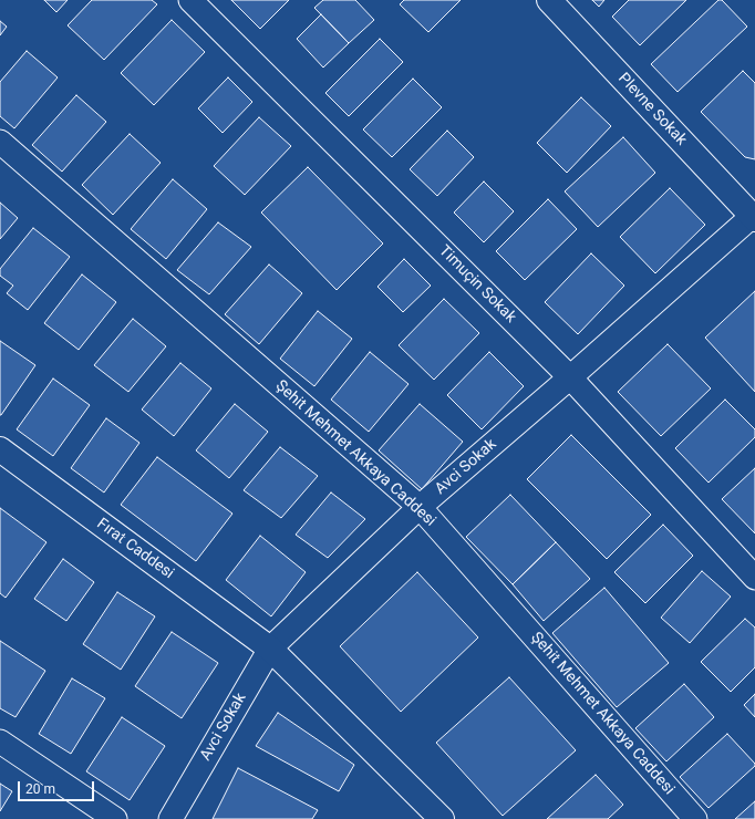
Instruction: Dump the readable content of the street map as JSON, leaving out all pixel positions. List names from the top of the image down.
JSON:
{
  "streets": {
    "street": [
      "Plevne Sokak",
      "Timuçin Sokak",
      "Şehit Mehmet Akkaya Caddesi",
      "Avci Sokak",
      "Fırat Caddesi"
    ]
  },
  "crossings": [
    ["Plevne Sokak", "Avci Sokak"],
    ["Timuçin Sokak", "Avci Sokak"],
    ["Şehit Mehmet Akkaya Caddesi", "Avci Sokak"],
    ["Avci Sokak", "Fırat Caddesi"]
  ],
  "scale_bar": "20 m"
}
